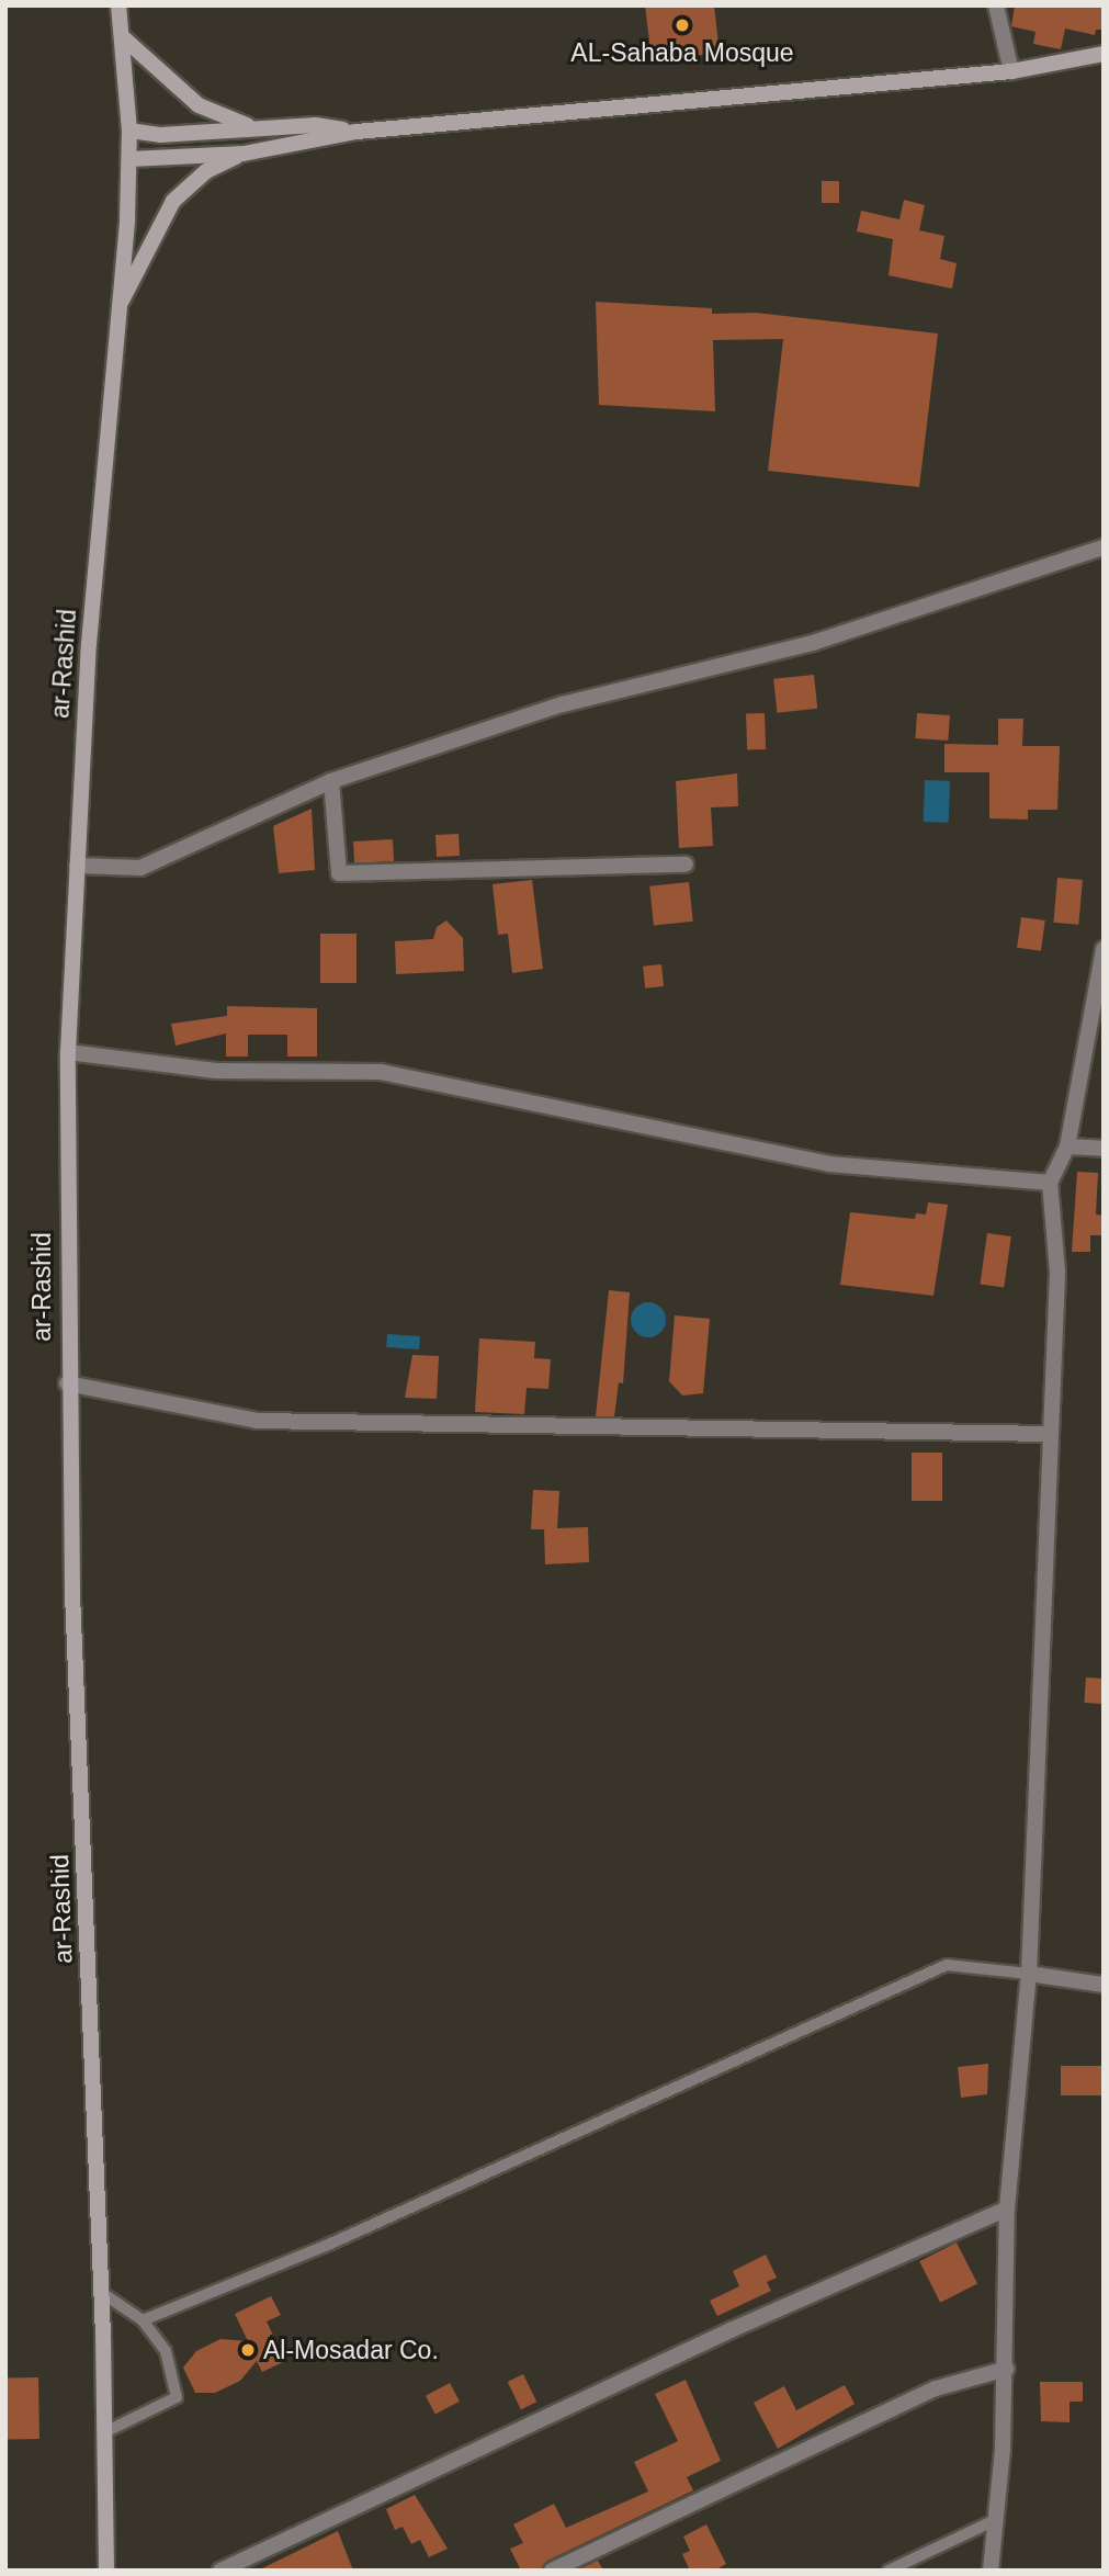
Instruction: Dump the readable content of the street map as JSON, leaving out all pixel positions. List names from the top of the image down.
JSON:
{
  "streets": {
    "main road": ["ar-Rashid"]
  },
  "places": ["AL-Sahaba Mosque", "Al-Mosadar Co."]
}
